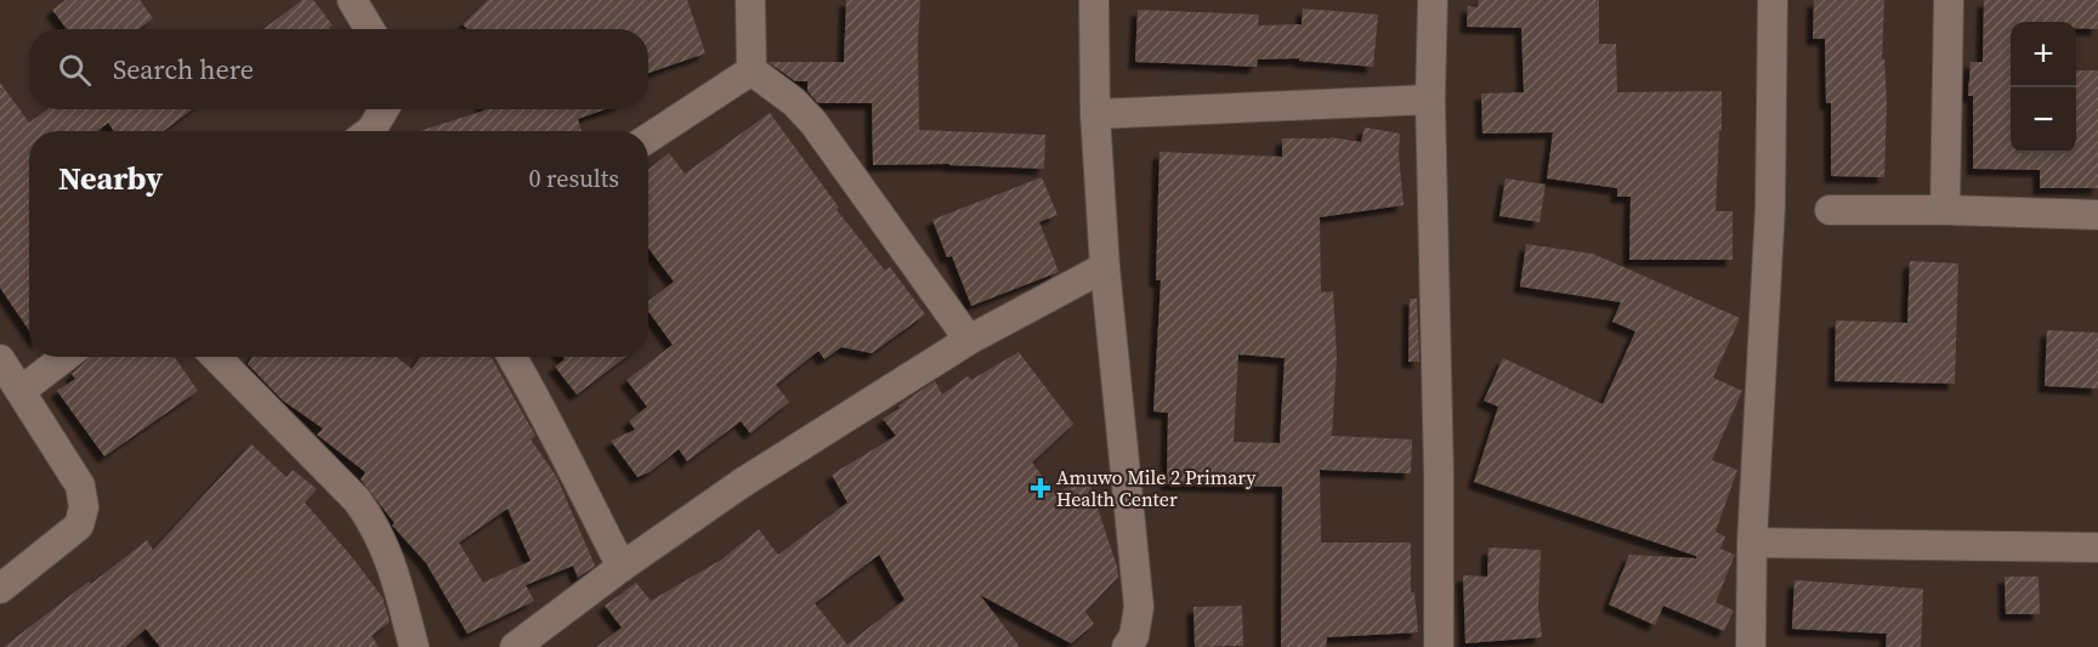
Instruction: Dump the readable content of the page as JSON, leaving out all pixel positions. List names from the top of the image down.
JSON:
{
  "places": {
    "health": ["Amuwo Mile 2 Primary Health Center"]
  },
  "page": {
    "map_buttons": ["+", "−"],
    "search": "Search here",
    "heading": ["Nearby", "0 results"]
  }
}
